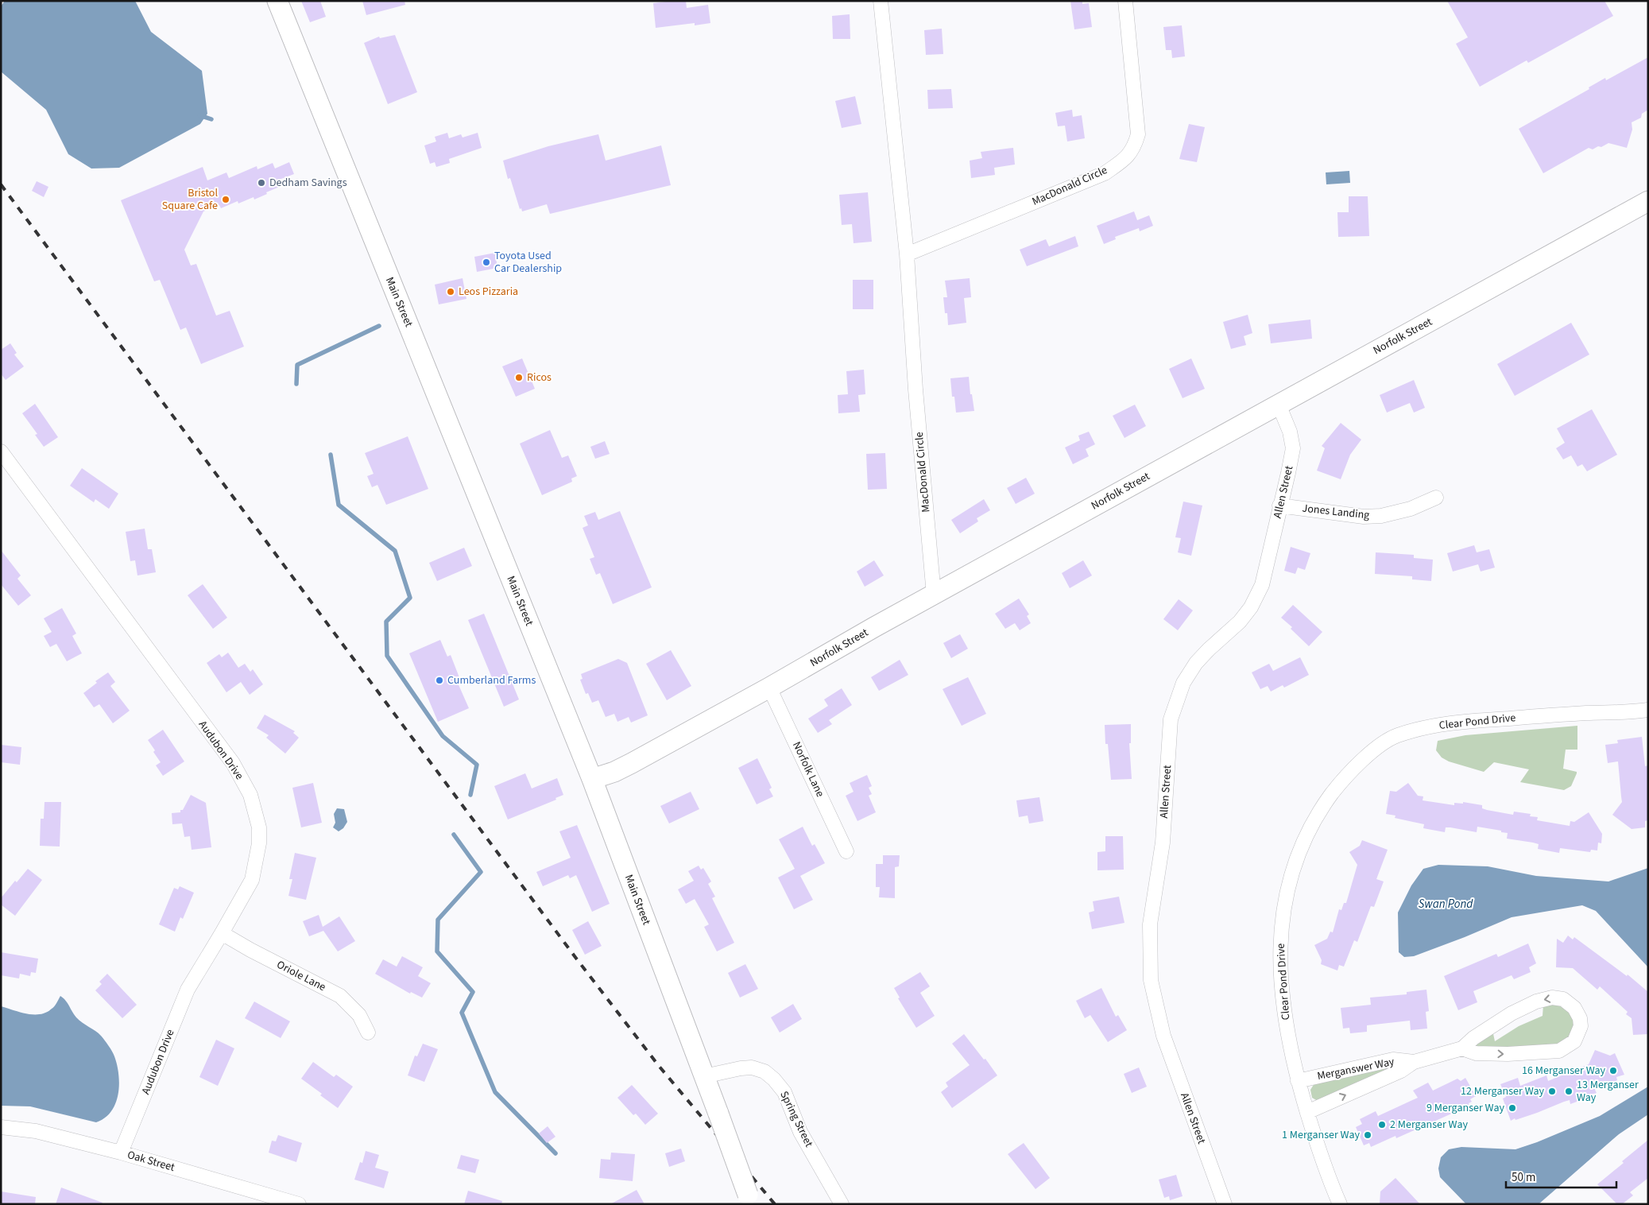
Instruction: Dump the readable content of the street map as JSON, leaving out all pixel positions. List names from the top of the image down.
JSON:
{
  "streets": {
    "main road": ["Main Street", "Norfolk Street"],
    "street": [
      "MacDonald Circle",
      "Allen Street",
      "Jones Landing",
      "Clear Pond Drive",
      "Audubon Drive",
      "Norfolk Lane",
      "Oriole Lane",
      "Merganswer Way",
      "Spring Street",
      "Oak Street"
    ]
  },
  "crossings": [
    ["MacDonald Circle", "Norfolk Street"],
    ["Main Street", "Norfolk Street"],
    ["Main Street", "Spring Street"],
    ["Norfolk Street", "Allen Street"],
    ["Norfolk Street", "Norfolk Lane"],
    ["Allen Street", "Jones Landing"],
    ["Clear Pond Drive", "Merganswer Way"],
    ["Audubon Drive", "Oriole Lane"],
    ["Audubon Drive", "Oak Street"]
  ],
  "water": ["Swan Pond"],
  "places": [
    "Dedham Savings",
    "Bristol Square Cafe",
    "Toyota Used Car Dealership",
    "Leos Pizzaria",
    "Ricos",
    "Cumberland Farms",
    "16 Merganser Way",
    "12 Merganser Way",
    "13 Merganser Way",
    "9 Merganser Way",
    "2 Merganser Way",
    "1 Merganser Way"
  ],
  "scale_bar": "50 m"
}
